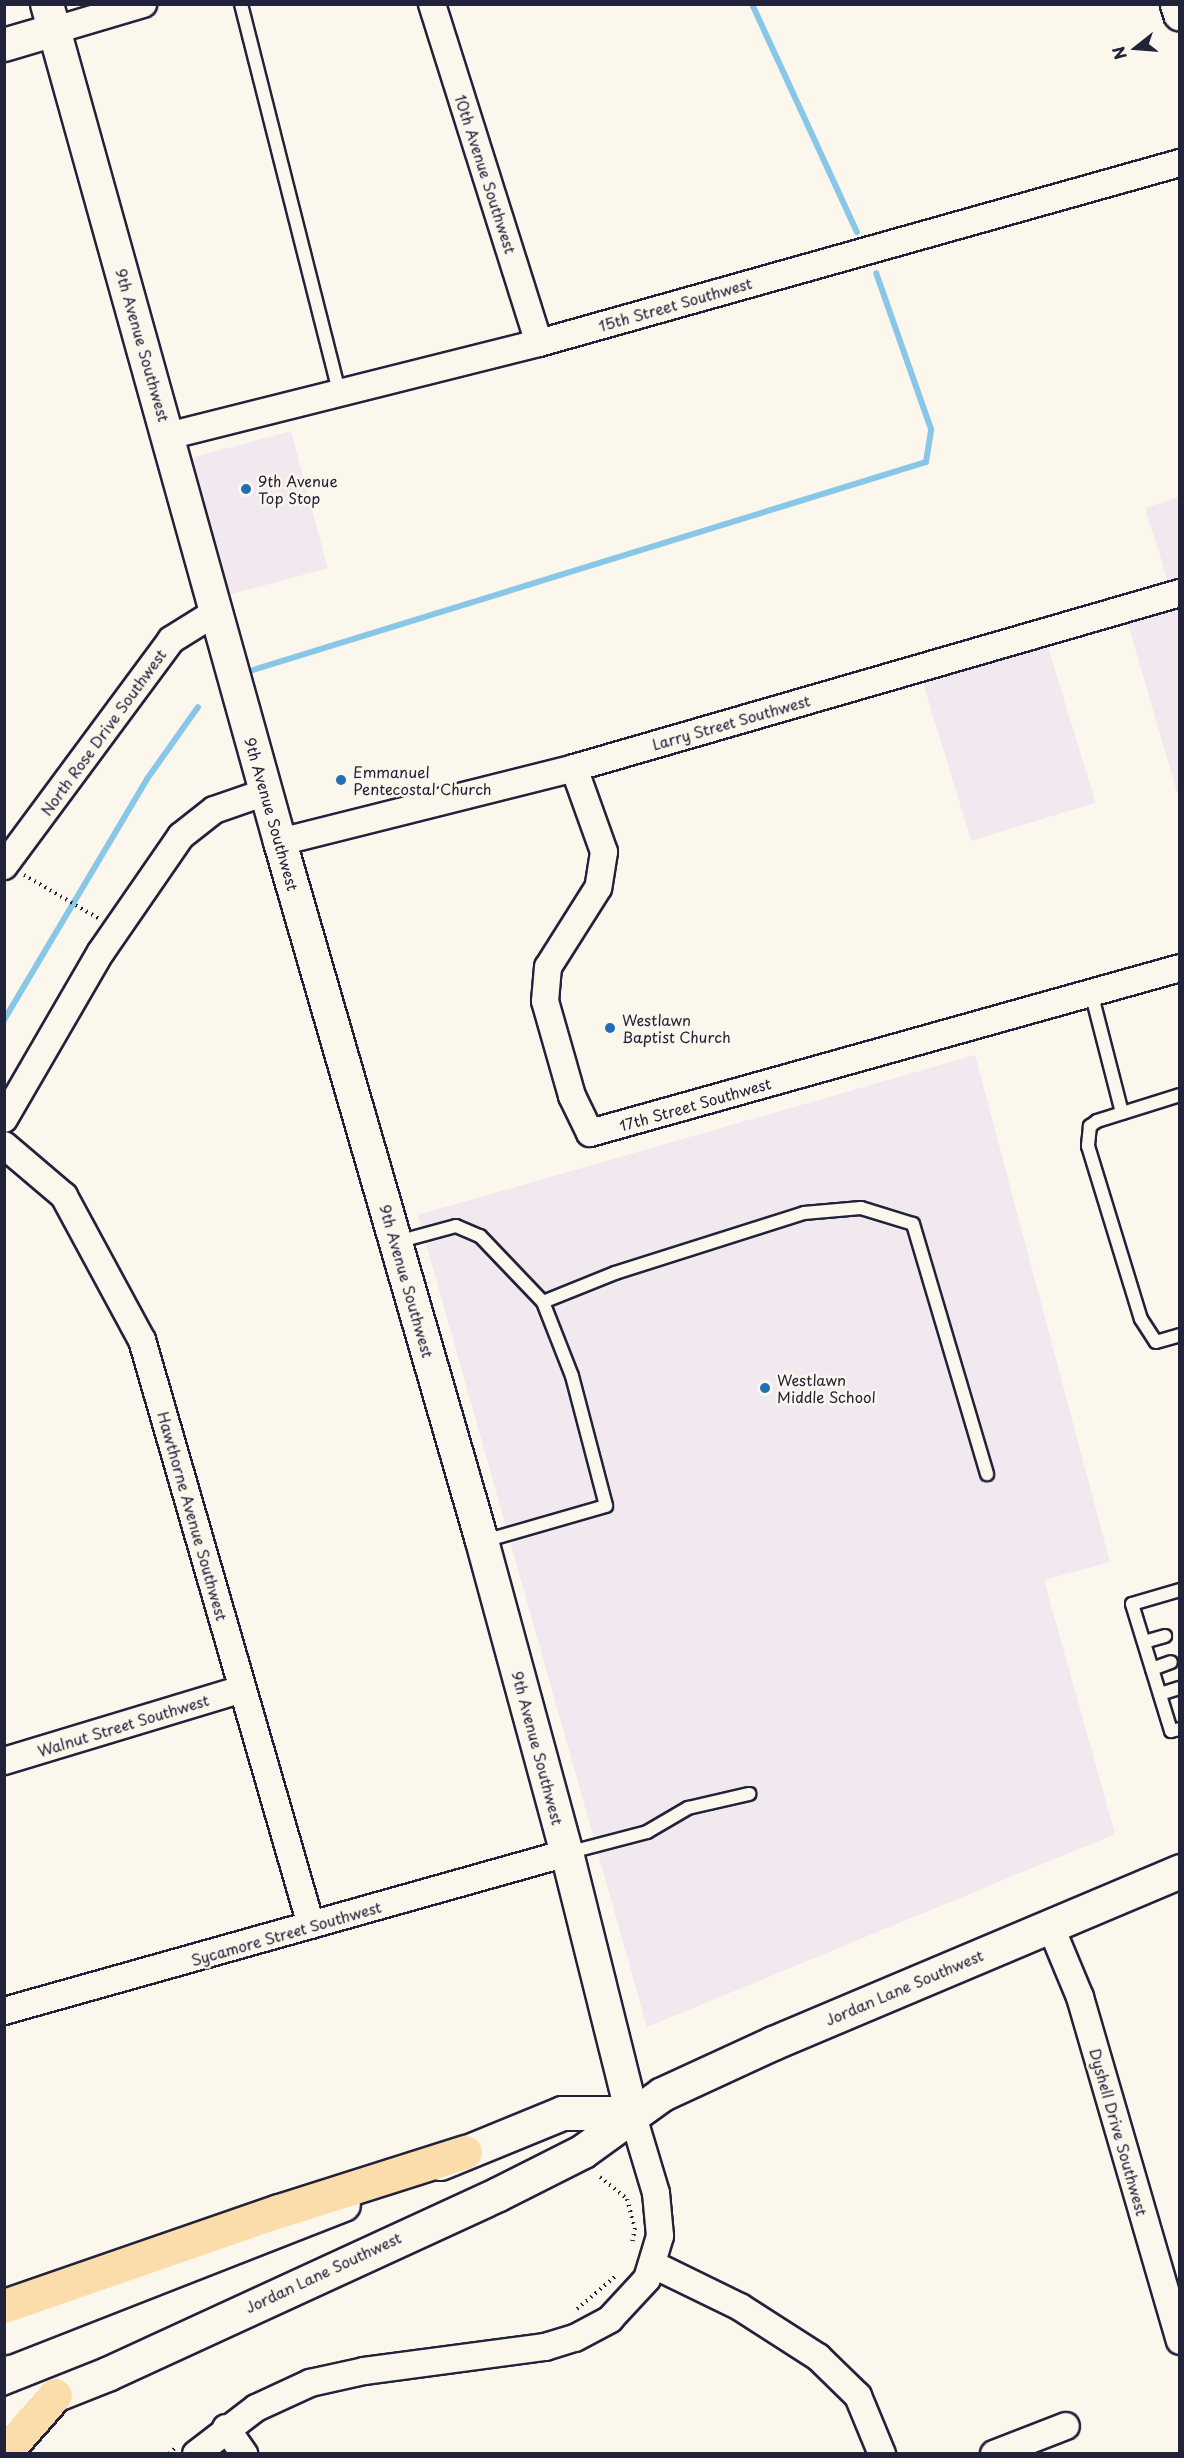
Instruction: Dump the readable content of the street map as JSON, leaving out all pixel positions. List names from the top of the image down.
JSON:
{
  "streets": {
    "main road": ["Jordan Lane Southwest"],
    "street": [
      "10th Avenue Southwest",
      "15th Street Southwest",
      "9th Avenue Southwest",
      "Larry Street Southwest",
      "North Rose Drive Southwest",
      "17th Street Southwest",
      "Hawthorne Avenue Southwest",
      "Walnut Street Southwest",
      "Sycamore Street Southwest",
      "Dyshell Drive Southwest"
    ]
  },
  "crossings": [
    ["10th Avenue Southwest", "15th Street Southwest"],
    ["15th Street Southwest", "9th Avenue Southwest"],
    ["9th Avenue Southwest", "Larry Street Southwest"],
    ["9th Avenue Southwest", "North Rose Drive Southwest"],
    ["9th Avenue Southwest", "Sycamore Street Southwest"],
    ["9th Avenue Southwest", "Jordan Lane Southwest"],
    ["Larry Street Southwest", "17th Street Southwest"],
    ["Hawthorne Avenue Southwest", "Walnut Street Southwest"],
    ["Hawthorne Avenue Southwest", "Sycamore Street Southwest"],
    ["Jordan Lane Southwest", "Dyshell Drive Southwest"]
  ],
  "places": [
    "9th Avenue Top Stop",
    "Emmanuel Pentecostal Church",
    "Westlawn Baptist Church",
    "Westlawn Middle School"
  ],
  "north": "left"
}
